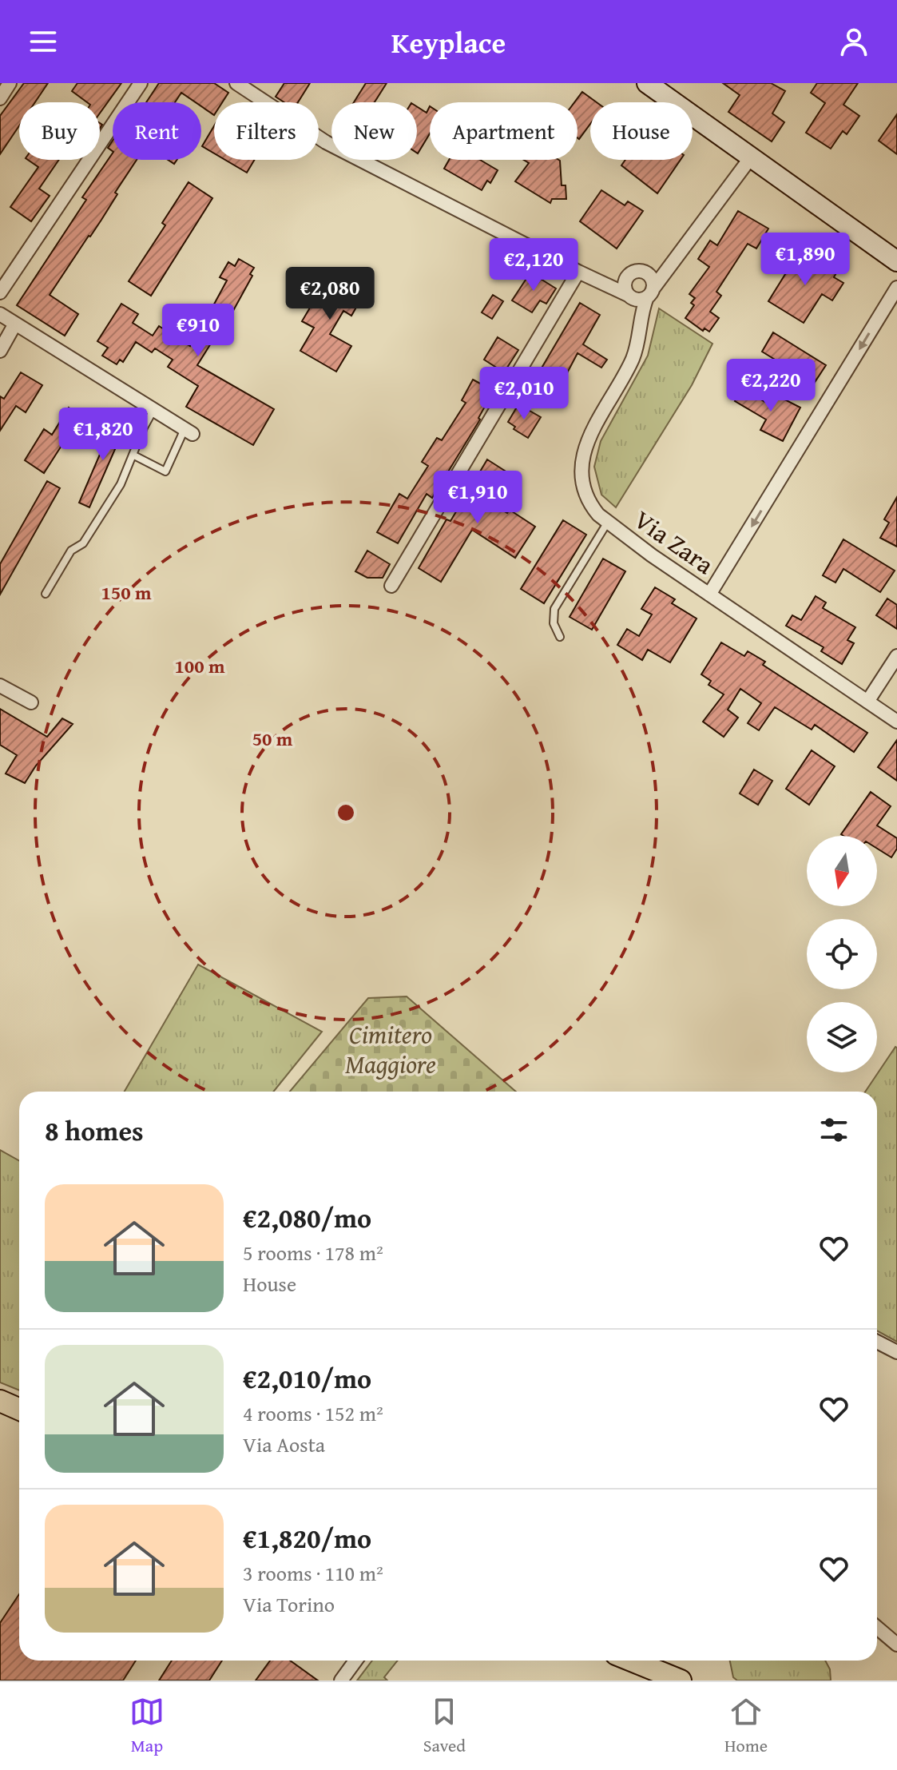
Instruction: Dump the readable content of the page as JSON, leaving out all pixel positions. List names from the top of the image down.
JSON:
{
  "streets": {
    "street": ["Via Zara"]
  },
  "parks": ["Cimitero Maggiore"],
  "north": "bottom",
  "page": {
    "header": "Keyplace",
    "chip": [
      "Buy",
      "Rent",
      "Filters",
      "New",
      "Apartment",
      "House"
    ],
    "price": [
      "€1,890",
      "€2,120",
      "€2,080",
      "€910",
      "€2,220",
      "€2,010",
      "€1,820",
      "€1,910"
    ],
    "heading": "8 homes",
    "list": [
      {
        "name": "€2,080/mo",
        "note": "5 rooms · 178 m² · House"
      },
      {
        "name": "€2,010/mo",
        "note": "4 rooms · 152 m² · Via Aosta"
      },
      {
        "name": "€1,820/mo",
        "note": "3 rooms · 110 m² · Via Torino"
      }
    ],
    "tabs": ["Map", "Saved", "Home"]
  },
  "rings": ["150 m", "100 m", "50 m"]
}
